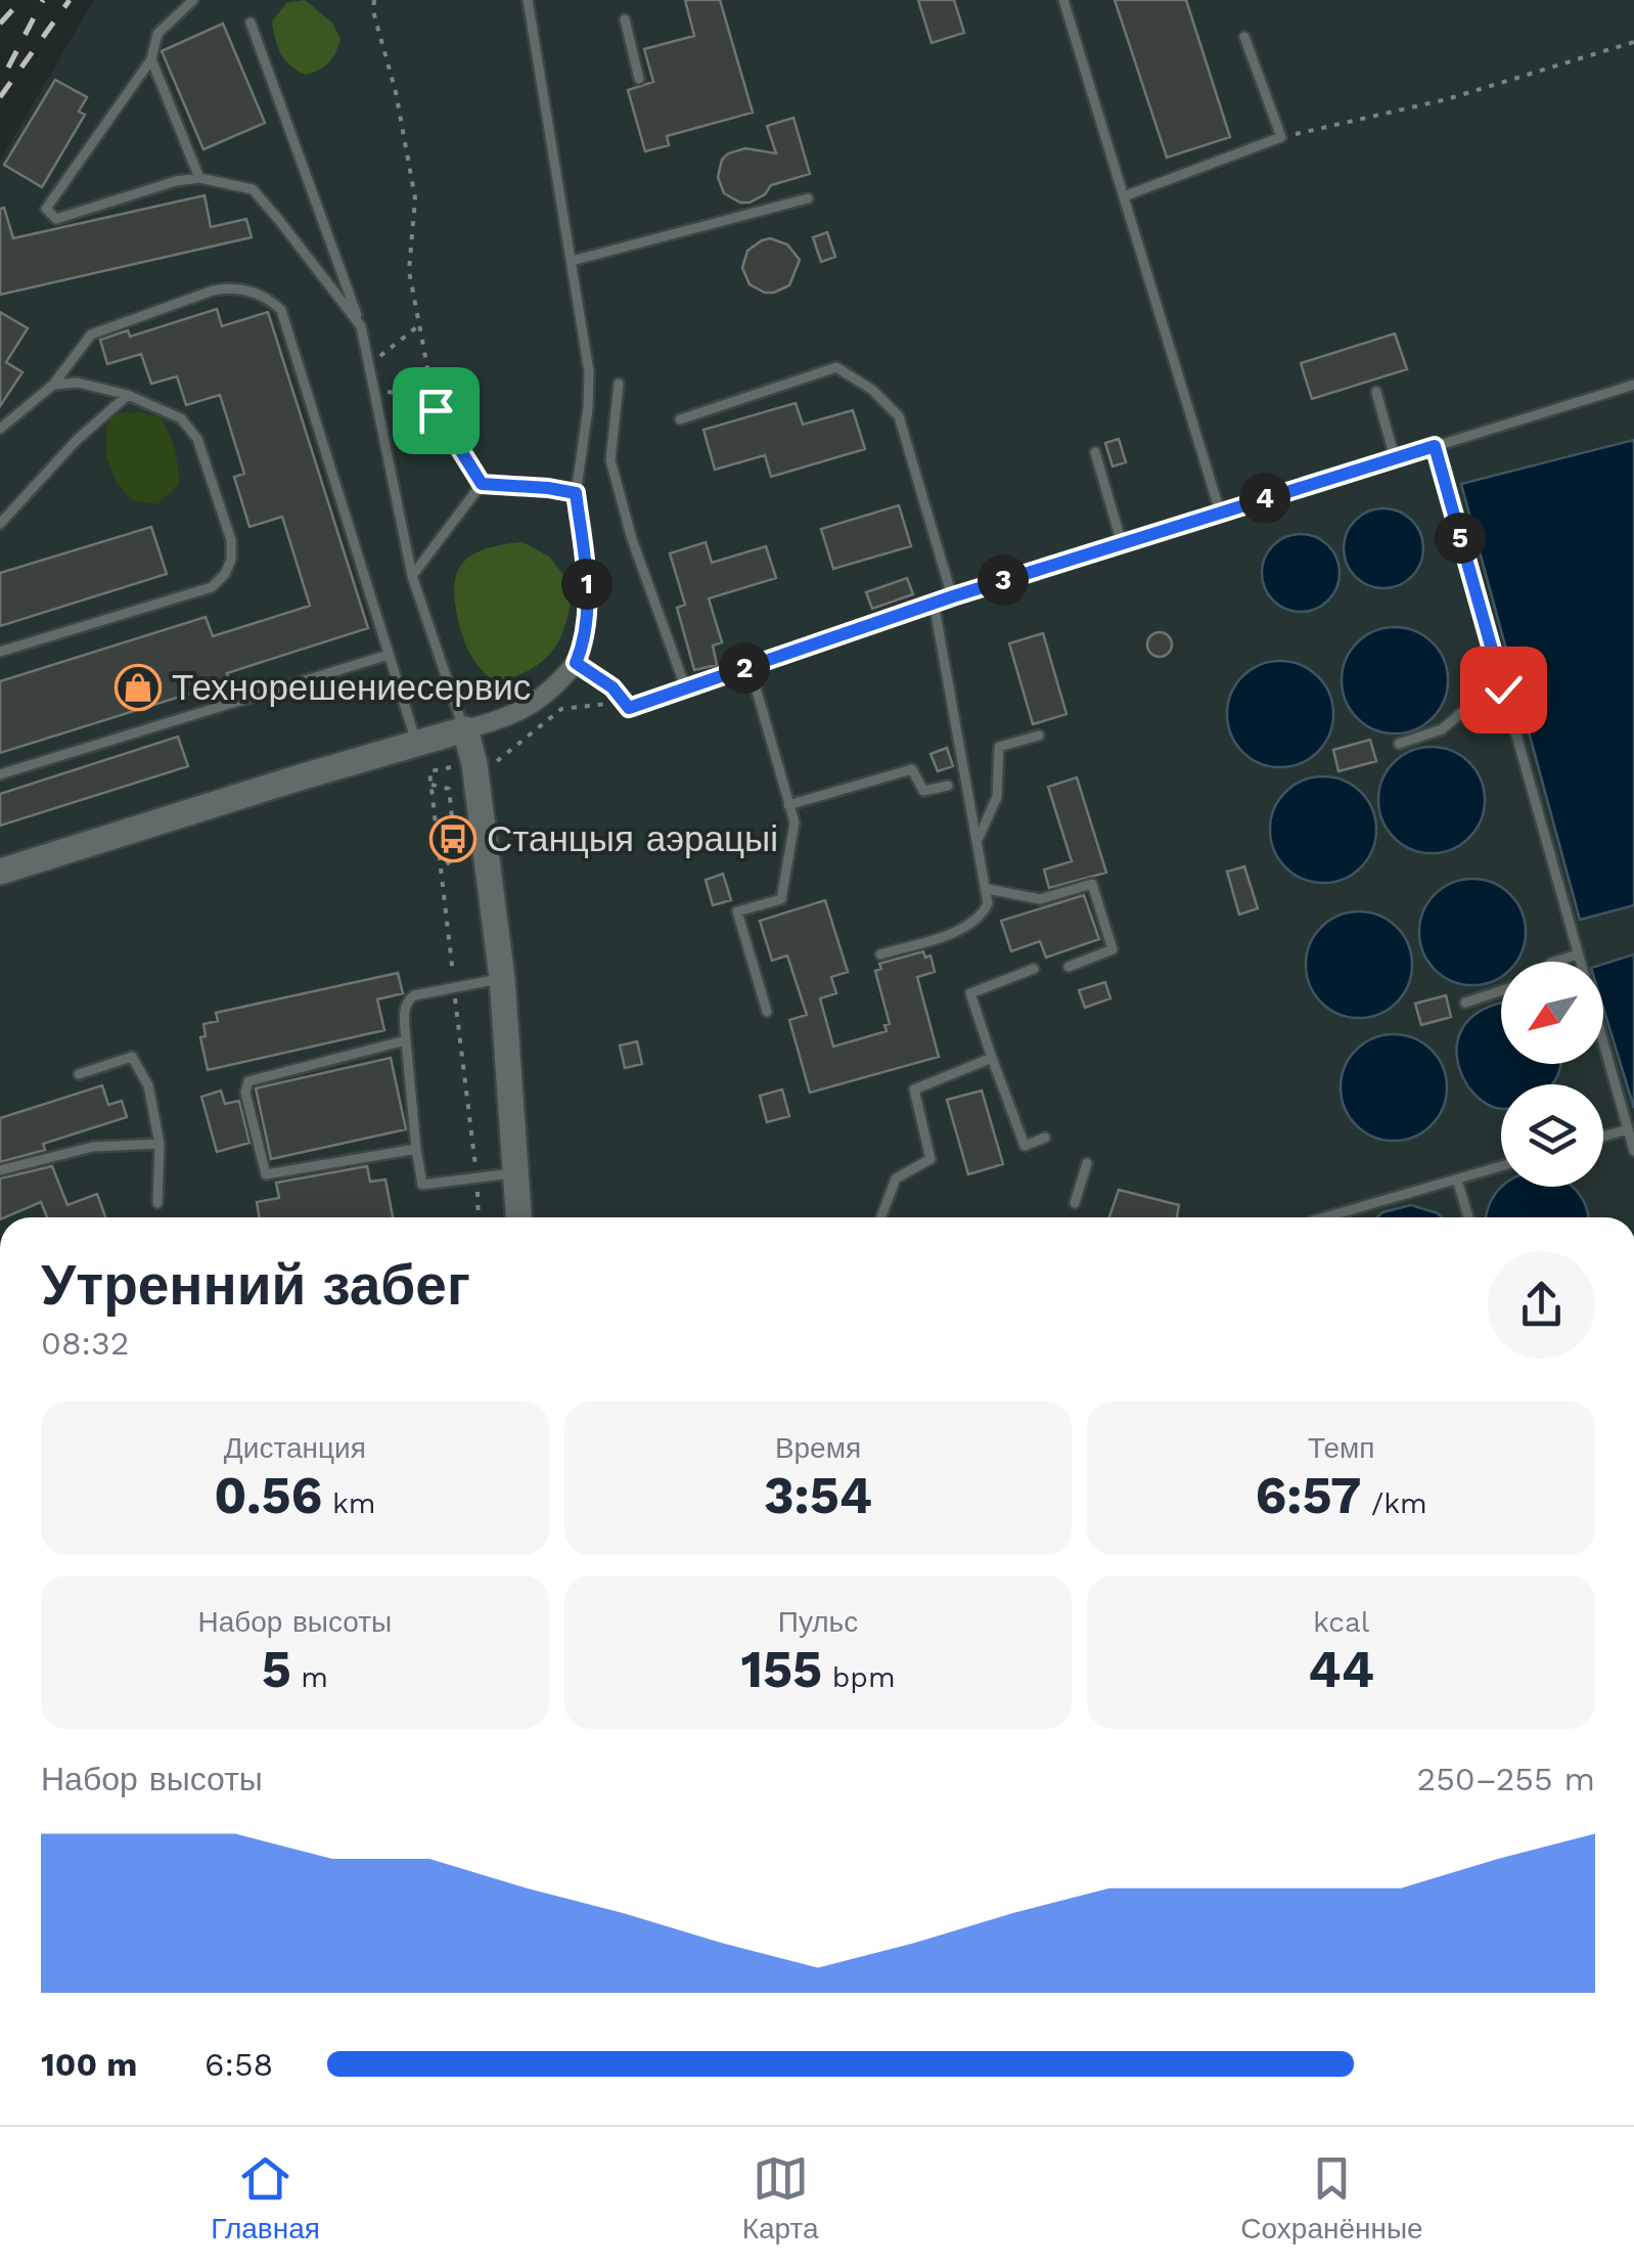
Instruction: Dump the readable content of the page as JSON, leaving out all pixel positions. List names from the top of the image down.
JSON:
{
  "places": {
    "shop": ["Технорешениесервис"],
    "bus stop": ["Станцыя аэрацыі"]
  },
  "north": "bottom left",
  "page": {
    "pins": [
      "4",
      "5",
      "3",
      "1",
      "2"
    ],
    "heading": ["Утренний забег", "08:32"],
    "stats": [
      ["Дистанция", "0.56 km"],
      ["Время", "3:54"],
      ["Темп", "6:57 /km"],
      ["Набор высоты", "5 m"],
      ["Пульс", "155 bpm"],
      ["kcal", "44"]
    ],
    "chart": ["Набор высоты", "250–255 m"],
    "list": [
      {
        "name": "100 m",
        "note": "6:58"
      }
    ],
    "tabs": ["Главная", "Карта", "Сохранённые"]
  }
}
